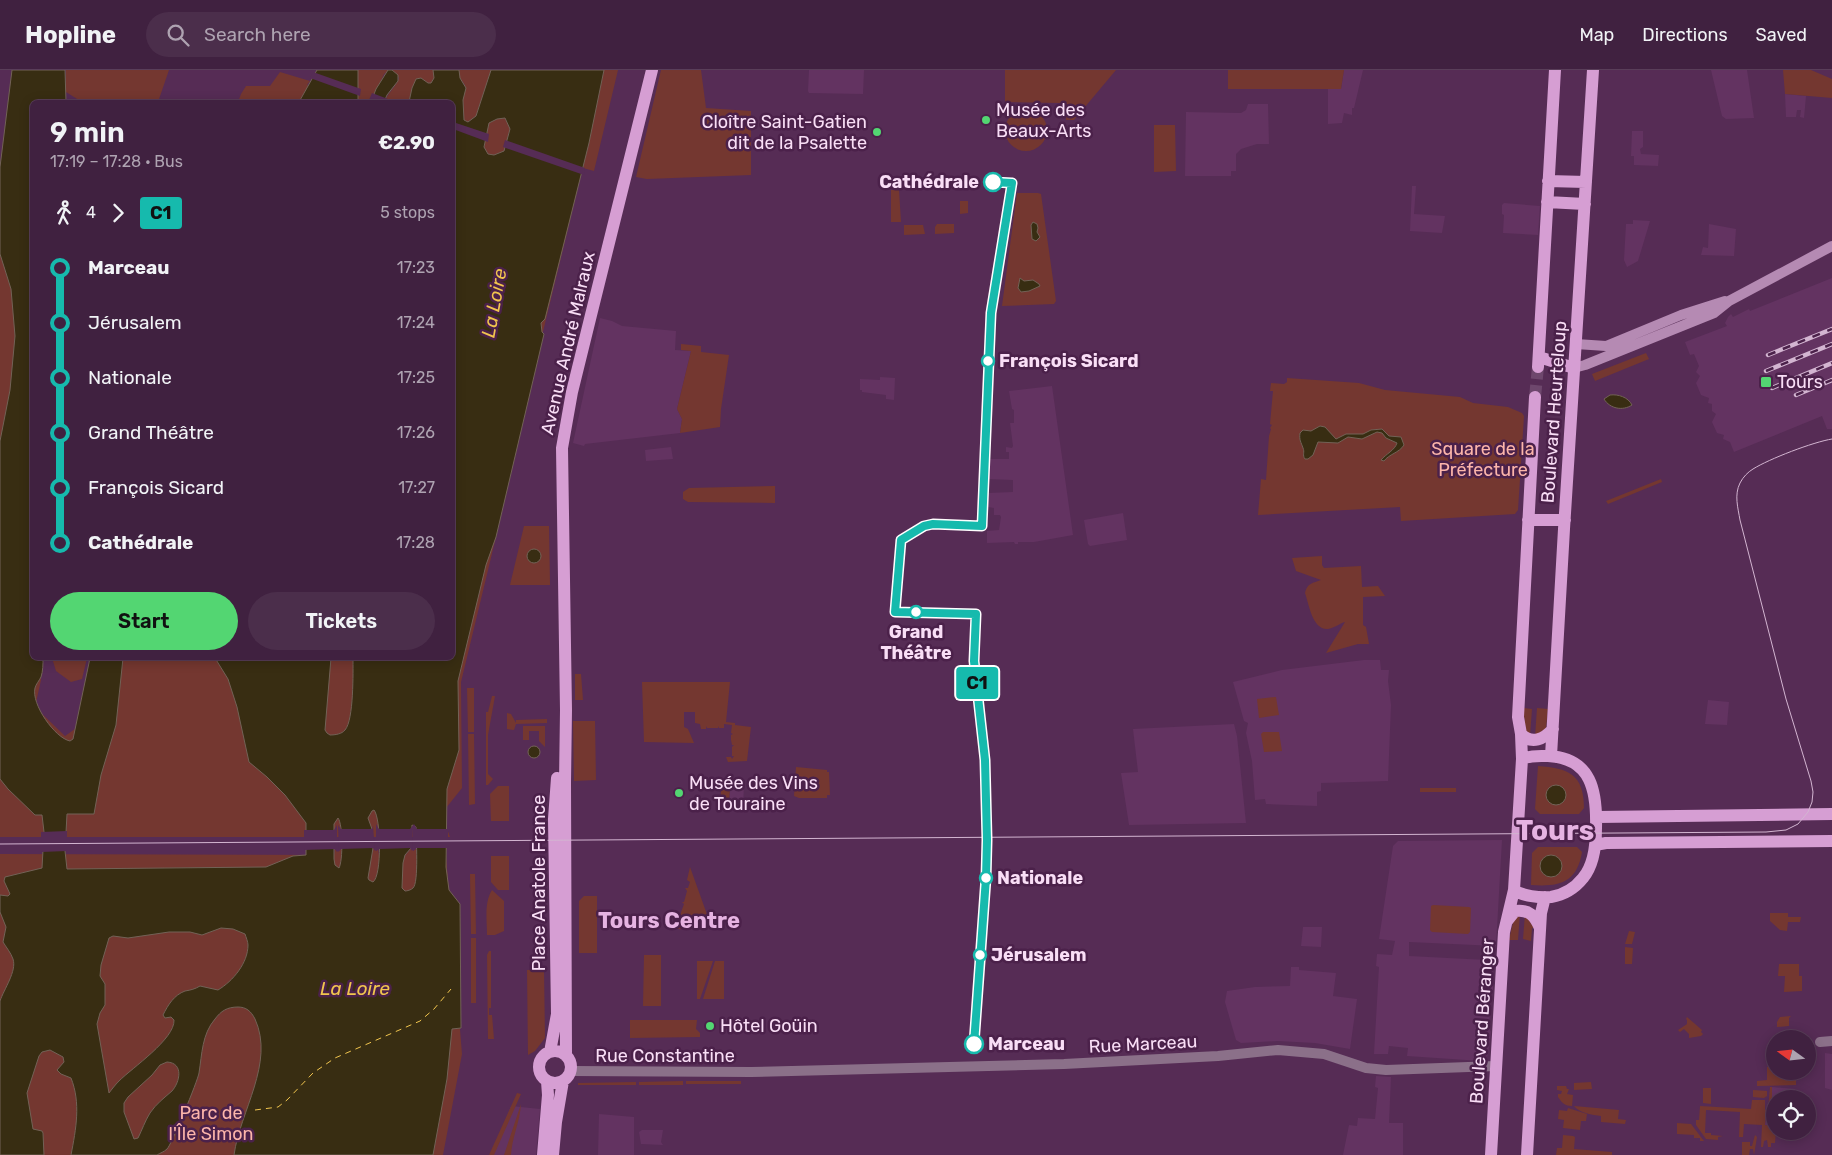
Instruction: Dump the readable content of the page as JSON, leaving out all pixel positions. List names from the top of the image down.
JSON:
{
  "streets": {
    "main road": [
      "Avenue André Malraux",
      "Boulevard Heurteloup",
      "Place Anatole France",
      "Boulevard Béranger"
    ],
    "street": ["Rue Marceau", "Rue Constantine"]
  },
  "crossings": [
    ["Avenue André Malraux", "Place Anatole France"],
    ["Boulevard Heurteloup", "Boulevard Béranger"],
    ["Place Anatole France", "Rue Constantine"],
    ["Boulevard Béranger", "Rue Marceau"],
    ["Rue Marceau", "Rue Constantine"]
  ],
  "districts": ["Tours", "Tours Centre"],
  "water": ["La Loire"],
  "parks": ["Square de la Préfecture", "Parc de l'Île Simon"],
  "places": {
    "other": [
      "Musée des Beaux-Arts",
      "Cloître Saint-Gatien dit de la Psalette",
      "Cathédrale",
      "François Sicard",
      "Grand Théâtre",
      "Musée des Vins de Touraine",
      "Nationale",
      "Jérusalem",
      "Hôtel Goüin",
      "Marceau"
    ],
    "transit": ["Tours"]
  },
  "lines": ["bus line C1"],
  "north": "left",
  "page": {
    "header": "Hopline",
    "search": "Search here",
    "nav": ["Map", "Directions", "Saved"],
    "on_map": "C1",
    "heading": ["9 min", "17:19 – 17:28 · Bus", "€2.90"],
    "legs": ["4", "C1", "5 stops"],
    "list": [
      {
        "name": "Marceau",
        "value": "17:23"
      },
      {
        "name": "Jérusalem",
        "value": "17:24"
      },
      {
        "name": "Nationale",
        "value": "17:25"
      },
      {
        "name": "Grand Théâtre",
        "value": "17:26"
      },
      {
        "name": "François Sicard",
        "value": "17:27"
      },
      {
        "name": "Cathédrale",
        "value": "17:28"
      }
    ],
    "buttons": ["Start", "Tickets"]
  }
}
